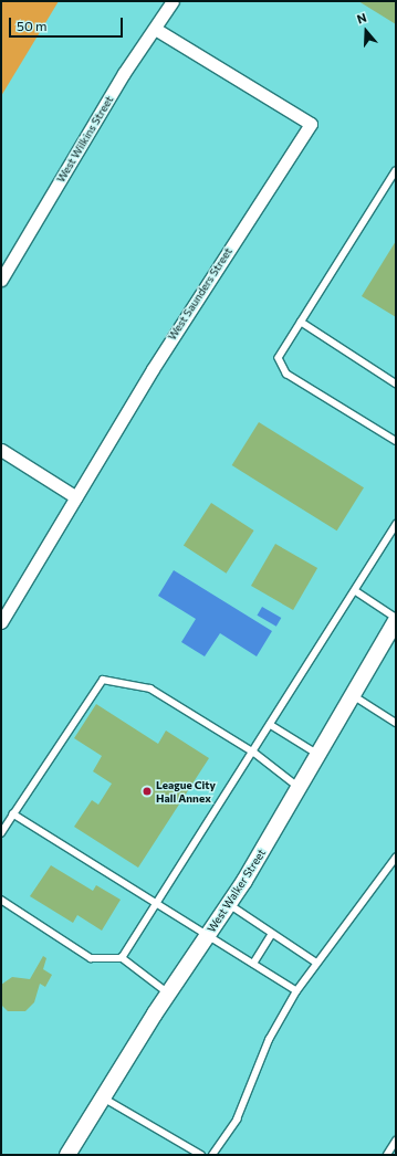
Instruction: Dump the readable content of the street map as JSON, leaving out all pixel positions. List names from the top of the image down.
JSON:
{
  "streets": {
    "street": ["West Wilkins Street", "West Saunders Street", "West Walker Street"]
  },
  "crossings": [
    ["West Wilkins Street", "West Saunders Street"]
  ],
  "places": ["League City Hall Annex"],
  "scale_bar": "50 m",
  "north": "top"
}
